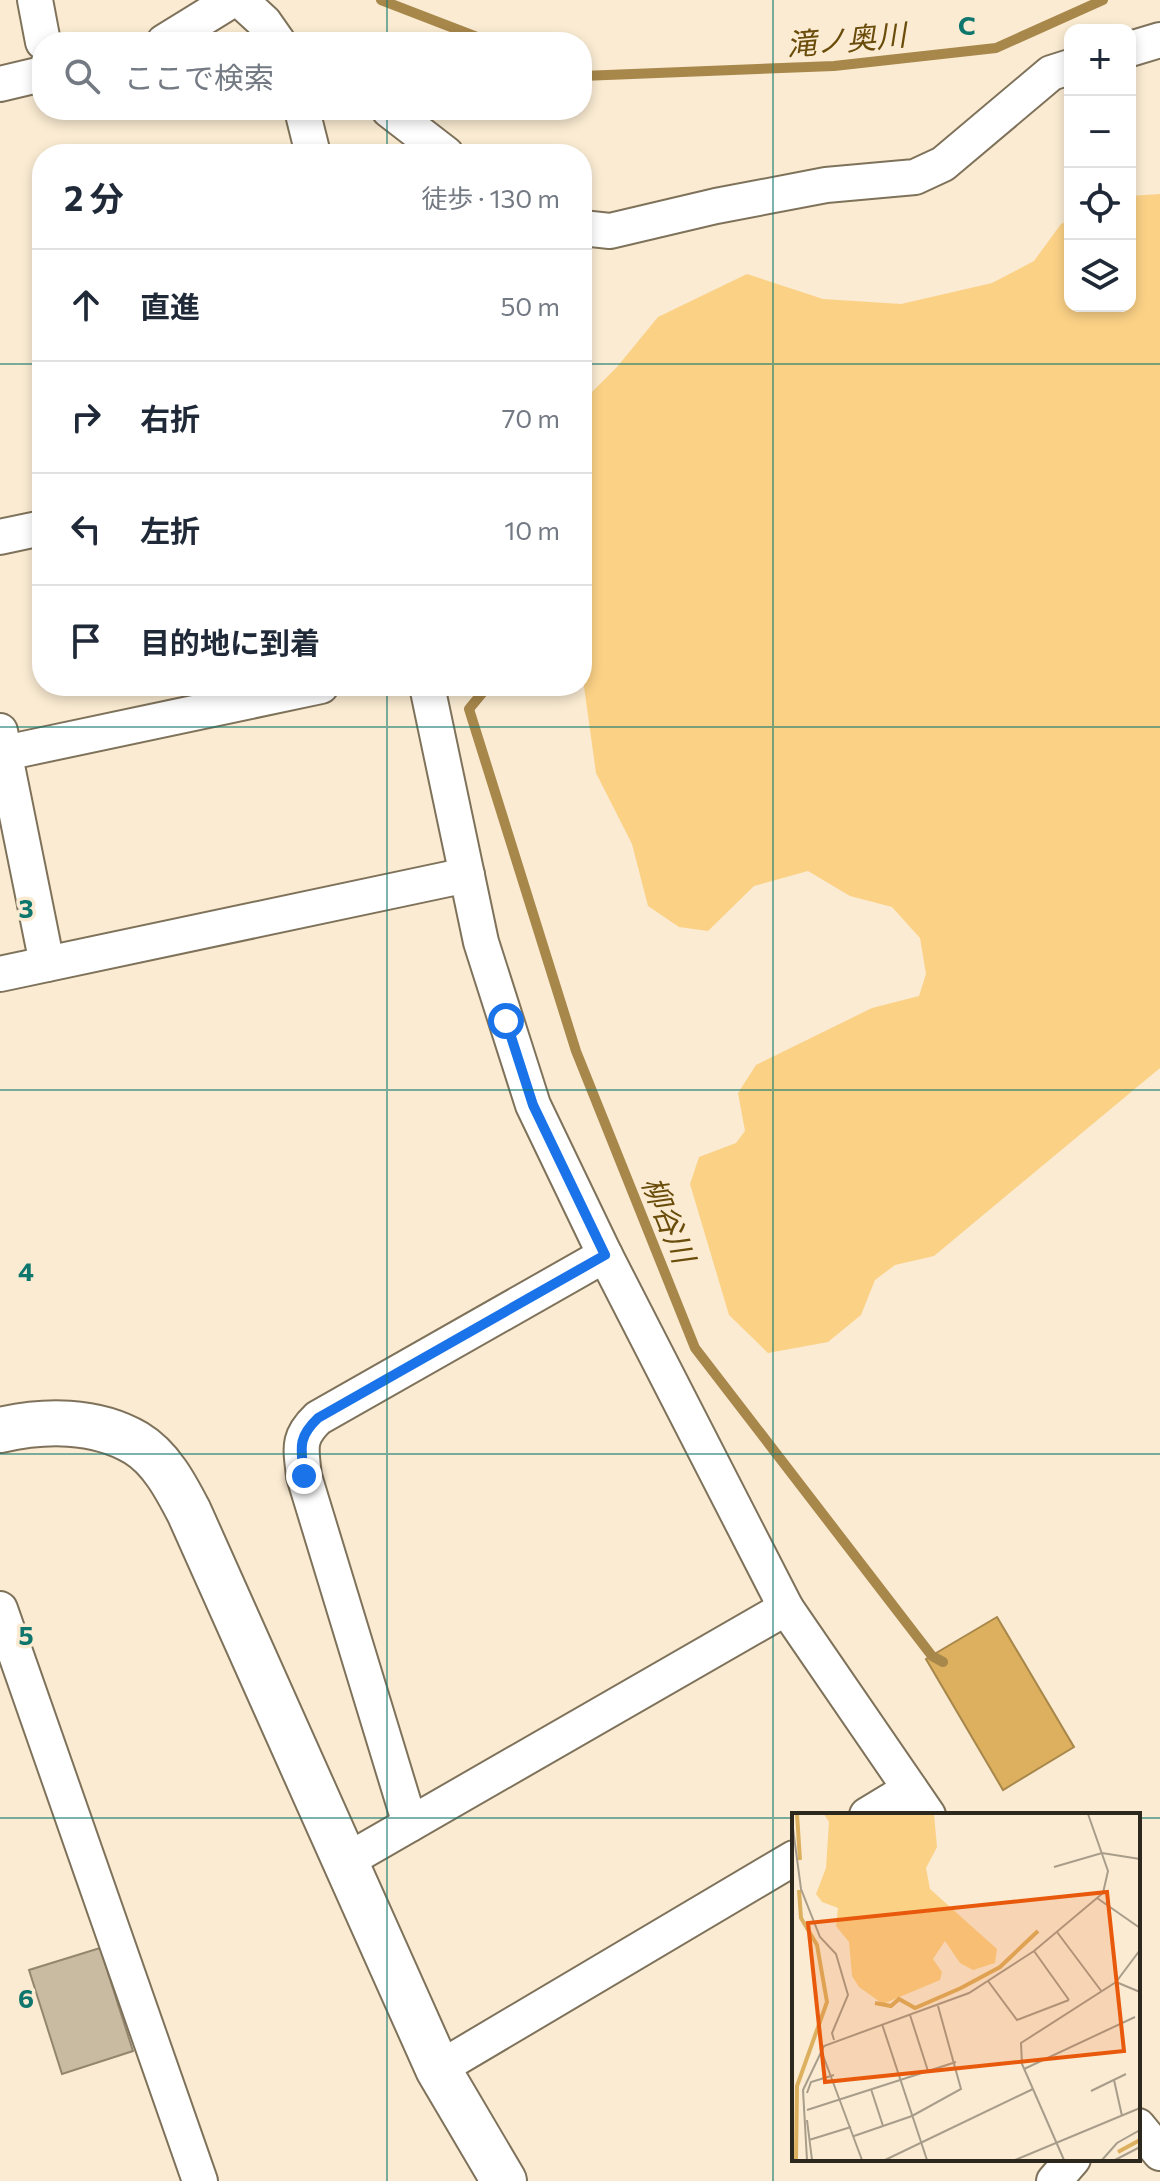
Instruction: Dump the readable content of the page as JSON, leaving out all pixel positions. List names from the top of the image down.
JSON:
{
  "water": ["滝ノ奥川", "柳谷川"],
  "page": {
    "map_buttons": ["+", "−"],
    "search": "ここで検索",
    "heading": ["2 分", "徒歩 · 130 m"],
    "list": [
      ["直進", "50 m"],
      ["右折", "70 m"],
      ["左折", "10 m"],
      "目的地に到着"
    ]
  },
  "grid": {
    "columns": ["C"],
    "rows": [
      "3",
      "4",
      "5",
      "6"
    ]
  }
}
